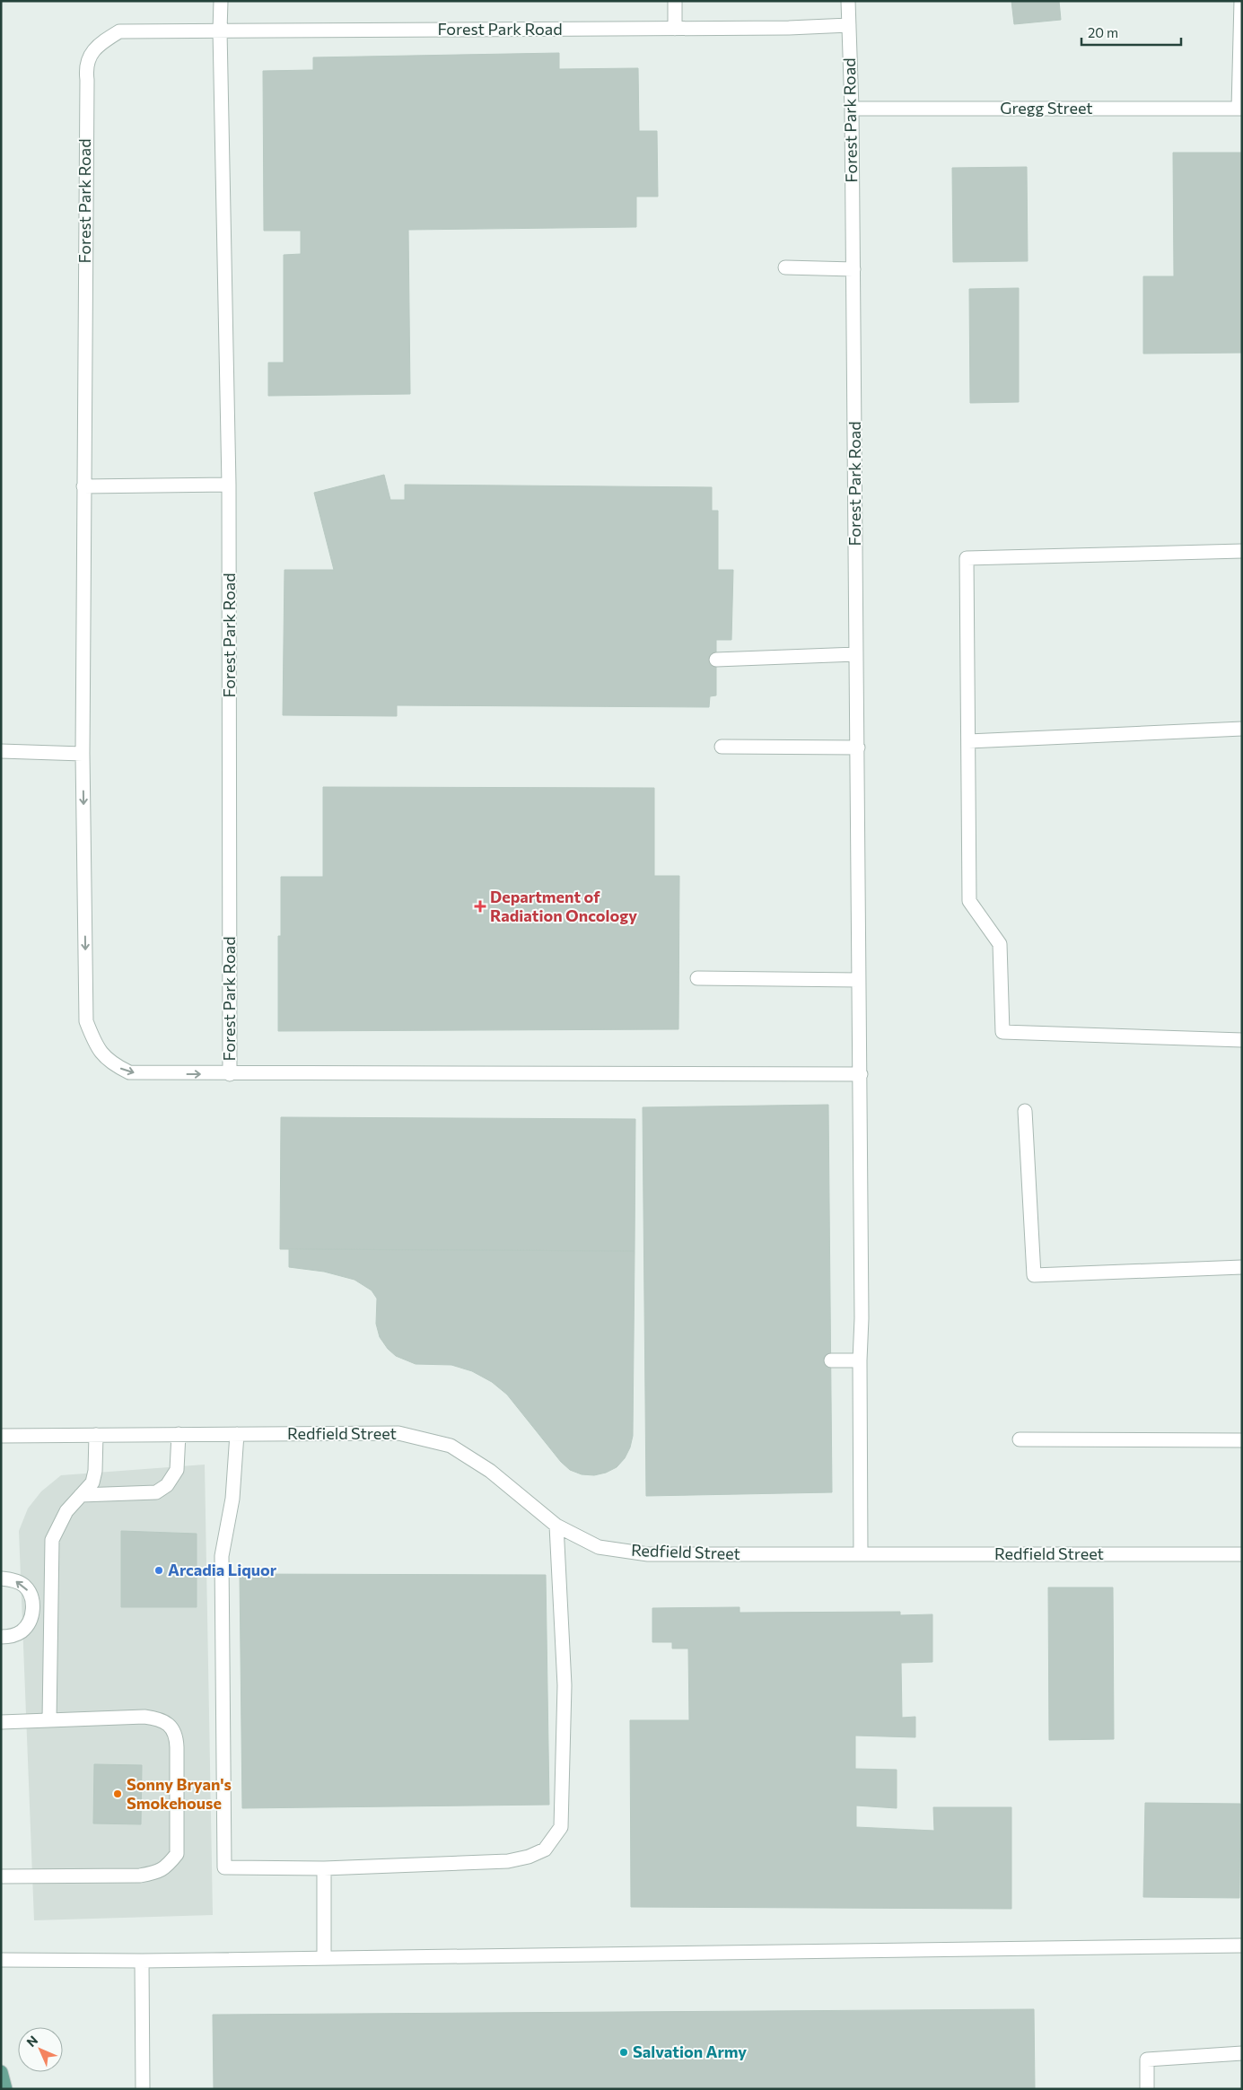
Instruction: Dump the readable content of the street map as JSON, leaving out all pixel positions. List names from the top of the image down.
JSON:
{
  "streets": {
    "street": ["Forest Park Road", "Gregg Street", "Redfield Street"]
  },
  "crossings": [
    ["Forest Park Road", "Gregg Street"],
    ["Forest Park Road", "Redfield Street"]
  ],
  "places": {
    "health": ["Department of Radiation Oncology"],
    "other": ["Arcadia Liquor", "Sonny Bryan's Smokehouse", "Salvation Army"]
  },
  "scale_bar": "20 m",
  "north": "top left"
}
